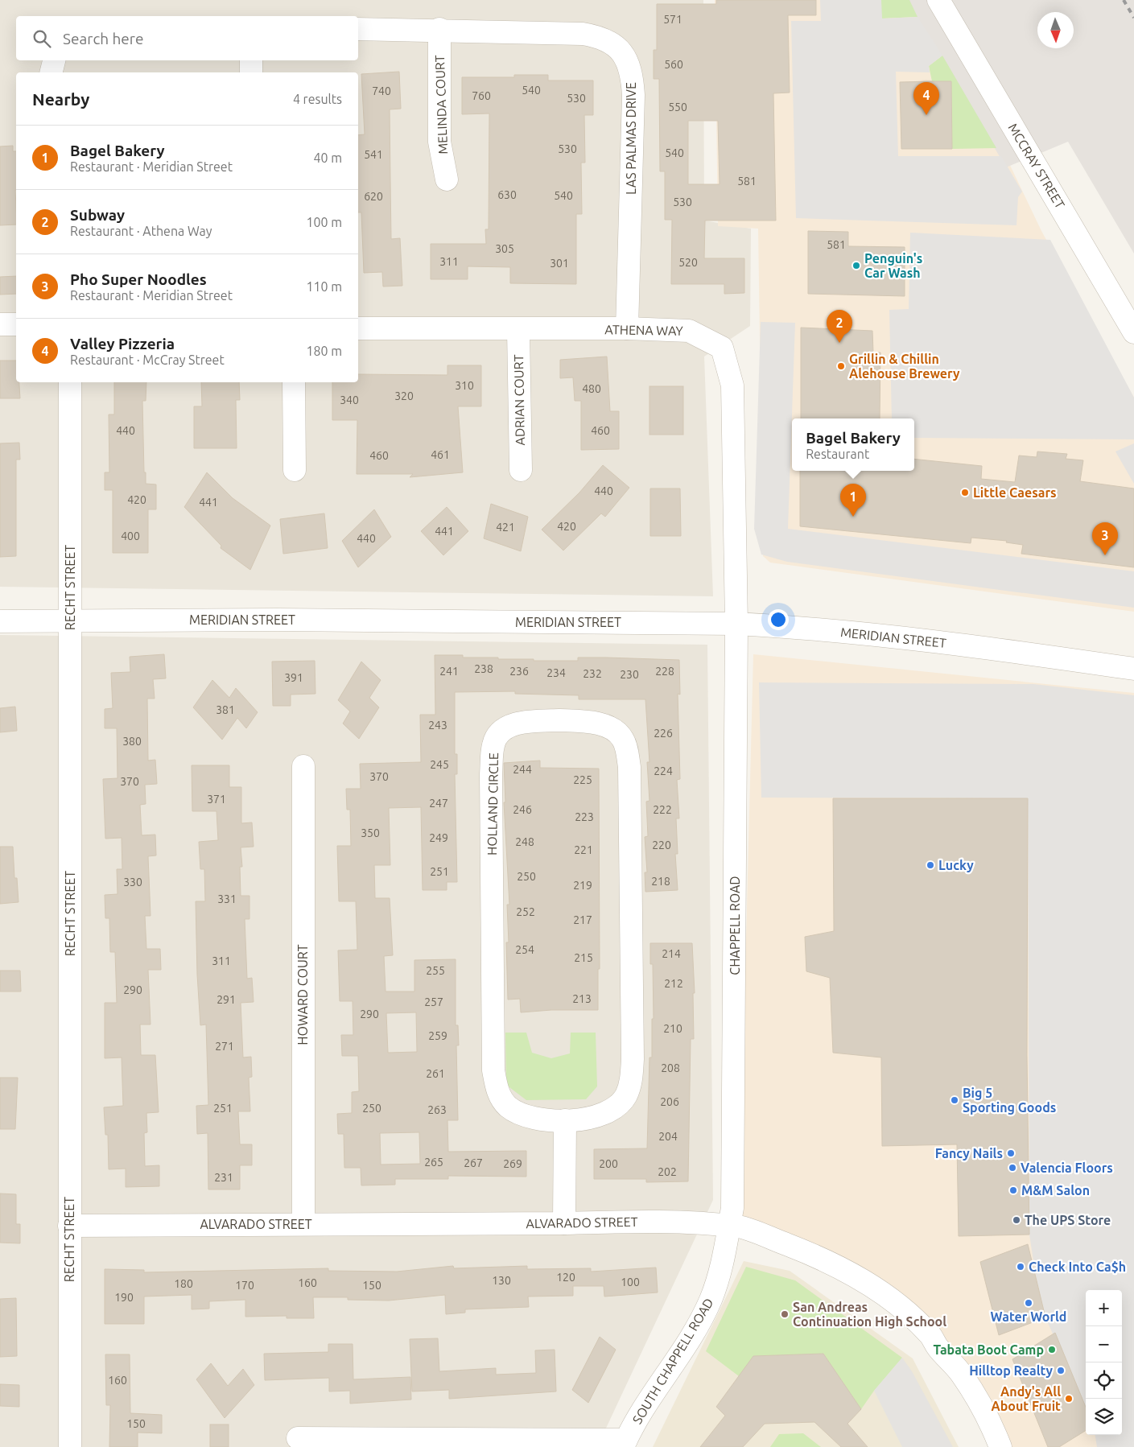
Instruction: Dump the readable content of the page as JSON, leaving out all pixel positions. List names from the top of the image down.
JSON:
{
  "streets": {
    "street": [
      "MELINDA COURT",
      "LAS PALMAS DRIVE",
      "MCCRAY STREET",
      "ATHENA WAY",
      "ADRIAN COURT",
      "RECHT STREET",
      "MERIDIAN STREET",
      "HOLLAND CIRCLE",
      "CHAPPELL ROAD",
      "HOWARD COURT",
      "ALVARADO STREET",
      "SOUTH CHAPPELL ROAD"
    ]
  },
  "crossings": [
    ["MELINDA COURT", "LAS PALMAS DRIVE"],
    ["LAS PALMAS DRIVE", "ATHENA WAY"],
    ["ATHENA WAY", "ADRIAN COURT"],
    ["ATHENA WAY", "MERIDIAN STREET"],
    ["ATHENA WAY", "CHAPPELL ROAD"],
    ["RECHT STREET", "MERIDIAN STREET"],
    ["RECHT STREET", "ALVARADO STREET"],
    ["MERIDIAN STREET", "CHAPPELL ROAD"],
    ["CHAPPELL ROAD", "ALVARADO STREET"],
    ["CHAPPELL ROAD", "SOUTH CHAPPELL ROAD"],
    ["HOWARD COURT", "ALVARADO STREET"],
    ["ALVARADO STREET", "SOUTH CHAPPELL ROAD"]
  ],
  "places": [
    "Penguin's Car Wash",
    "Grillin & Chillin Alehouse Brewery",
    "Little Caesars",
    "Lucky",
    "Big 5 Sporting Goods",
    "Fancy Nails",
    "Valencia Floors",
    "M&M Salon",
    "The UPS Store",
    "Check Into Ca$h",
    "Water World",
    "San Andreas Continuation High School",
    "Tabata Boot Camp",
    "Hilltop Realty",
    "Andy's All About Fruit"
  ],
  "house_numbers": [
    "571",
    "560",
    "540",
    "740",
    "760",
    "530",
    "550",
    "530",
    "540",
    "541",
    "581",
    "630",
    "540",
    "620",
    "530",
    "581",
    "305",
    "311",
    "520",
    "301",
    "310",
    "480",
    "320",
    "340",
    "440",
    "460",
    "461",
    "460",
    "440",
    "420",
    "441",
    "420",
    "421",
    "441",
    "400",
    "440",
    "238",
    "241",
    "236",
    "228",
    "234",
    "232",
    "230",
    "391",
    "381",
    "243",
    "226",
    "380",
    "245",
    "244",
    "224",
    "370",
    "225",
    "370",
    "371",
    "247",
    "246",
    "222",
    "223",
    "350",
    "249",
    "248",
    "220",
    "221",
    "251",
    "250",
    "218",
    "330",
    "219",
    "331",
    "252",
    "217",
    "254",
    "214",
    "215",
    "311",
    "255",
    "212",
    "290",
    "213",
    "291",
    "257",
    "290",
    "210",
    "259",
    "271",
    "208",
    "261",
    "206",
    "251",
    "250",
    "263",
    "204",
    "265",
    "267",
    "269",
    "200",
    "202",
    "231",
    "120",
    "130",
    "100",
    "160",
    "180",
    "170",
    "150",
    "190",
    "160",
    "150"
  ],
  "north": "bottom",
  "page": {
    "search": "Search here",
    "heading": ["Nearby", "4 results"],
    "pins": [
      "4",
      "2",
      "1",
      "3"
    ],
    "list": [
      {
        "mark": "1",
        "name": "Bagel Bakery",
        "note": "Restaurant · Meridian Street",
        "value": "40 m"
      },
      {
        "mark": "2",
        "name": "Subway",
        "note": "Restaurant · Athena Way",
        "value": "100 m"
      },
      {
        "mark": "3",
        "name": "Pho Super Noodles",
        "note": "Restaurant · Meridian Street",
        "value": "110 m"
      },
      {
        "mark": "4",
        "name": "Valley Pizzeria",
        "note": "Restaurant · McCray Street",
        "value": "180 m"
      }
    ],
    "popup": ["Bagel Bakery", "Restaurant"],
    "map_buttons": ["+", "−"]
  }
}
